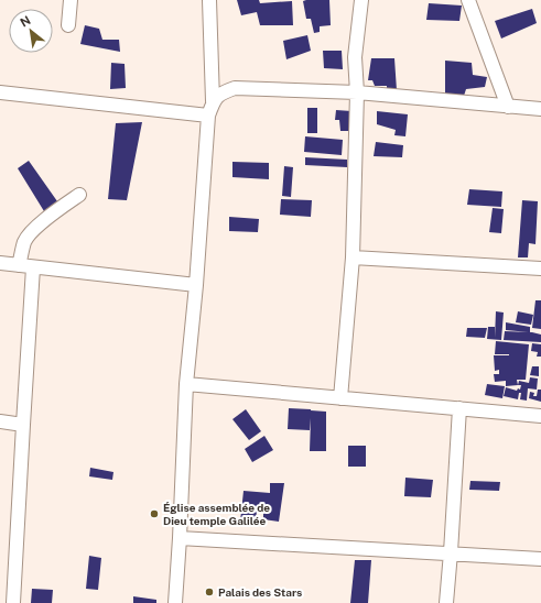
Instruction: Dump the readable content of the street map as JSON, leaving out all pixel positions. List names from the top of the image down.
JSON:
{
  "places": ["Église assemblée de Dieu temple Galilée", "Palais des Stars"],
  "north": "top left"
}
